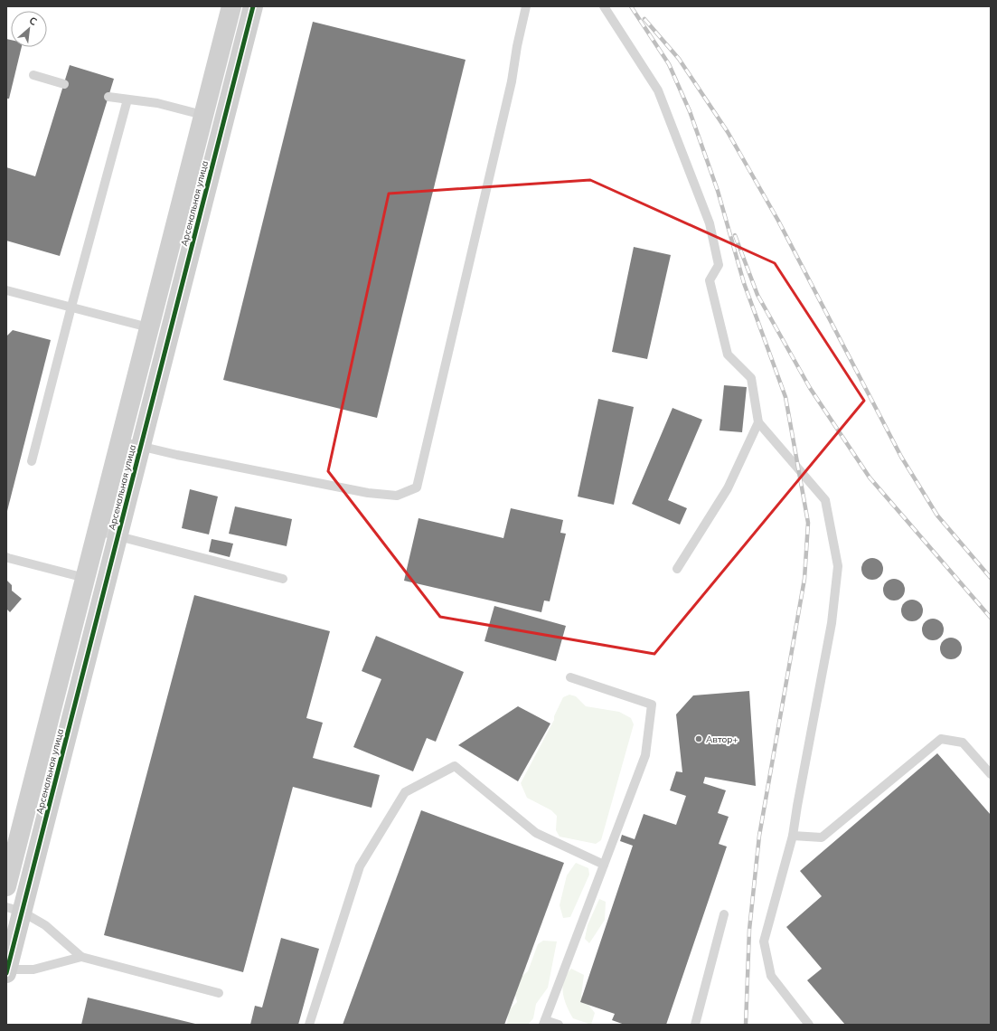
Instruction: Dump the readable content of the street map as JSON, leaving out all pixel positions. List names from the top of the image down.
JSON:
{
  "streets": {
    "street": ["Арсенальная улица"]
  },
  "places": ["Автор+"],
  "north": "top right"
}
